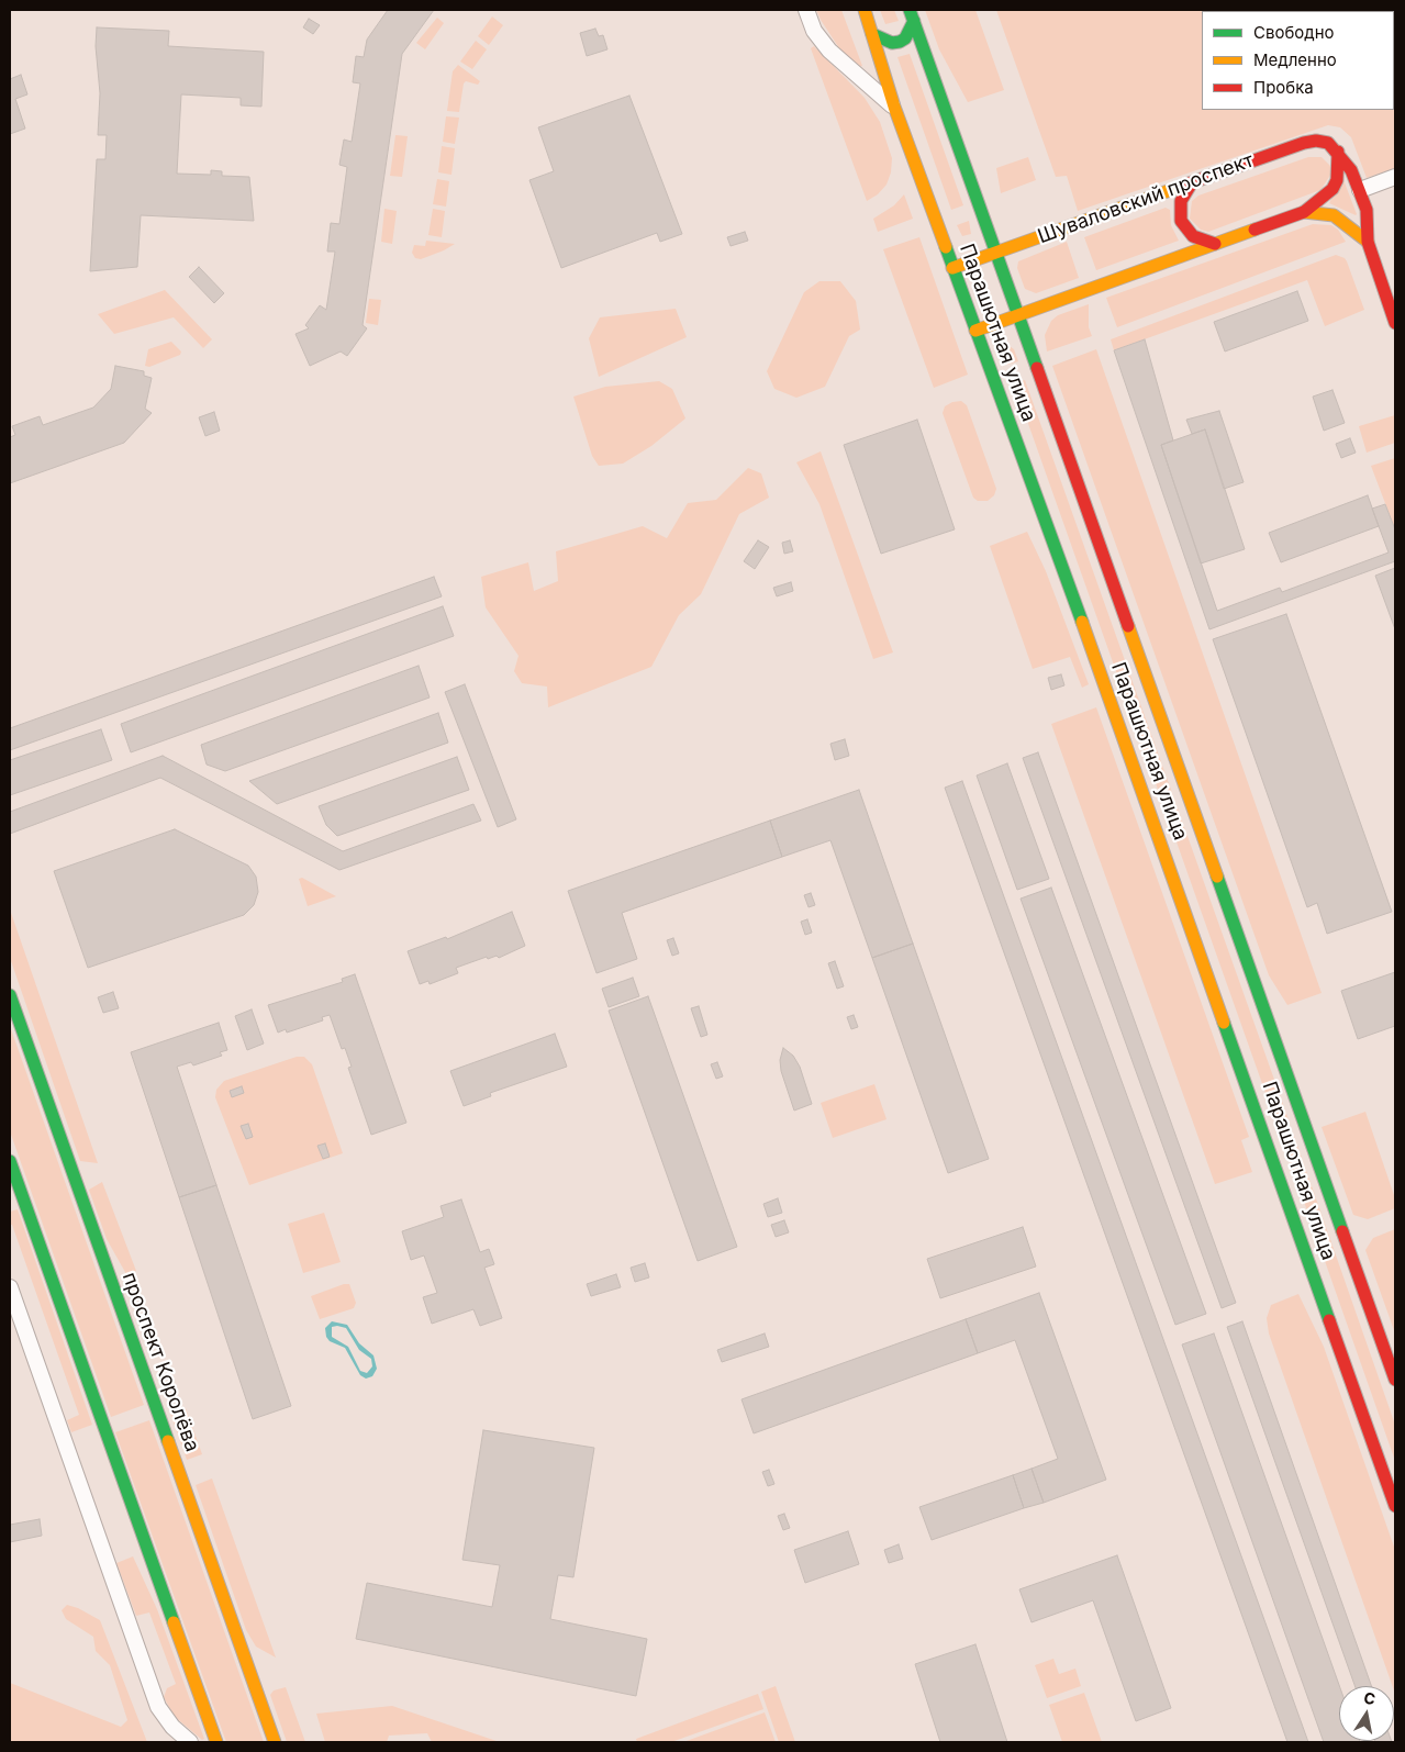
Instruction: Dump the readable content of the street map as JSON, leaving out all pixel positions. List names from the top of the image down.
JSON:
{
  "streets": {
    "main road": ["Шуваловский проспект", "Парашютная улица", "проспект Королёва"]
  },
  "crossings": [
    ["Шуваловский проспект", "Парашютная улица"]
  ],
  "legend": ["Свободно", "Медленно", "Пробка"],
  "north": "top"
}
